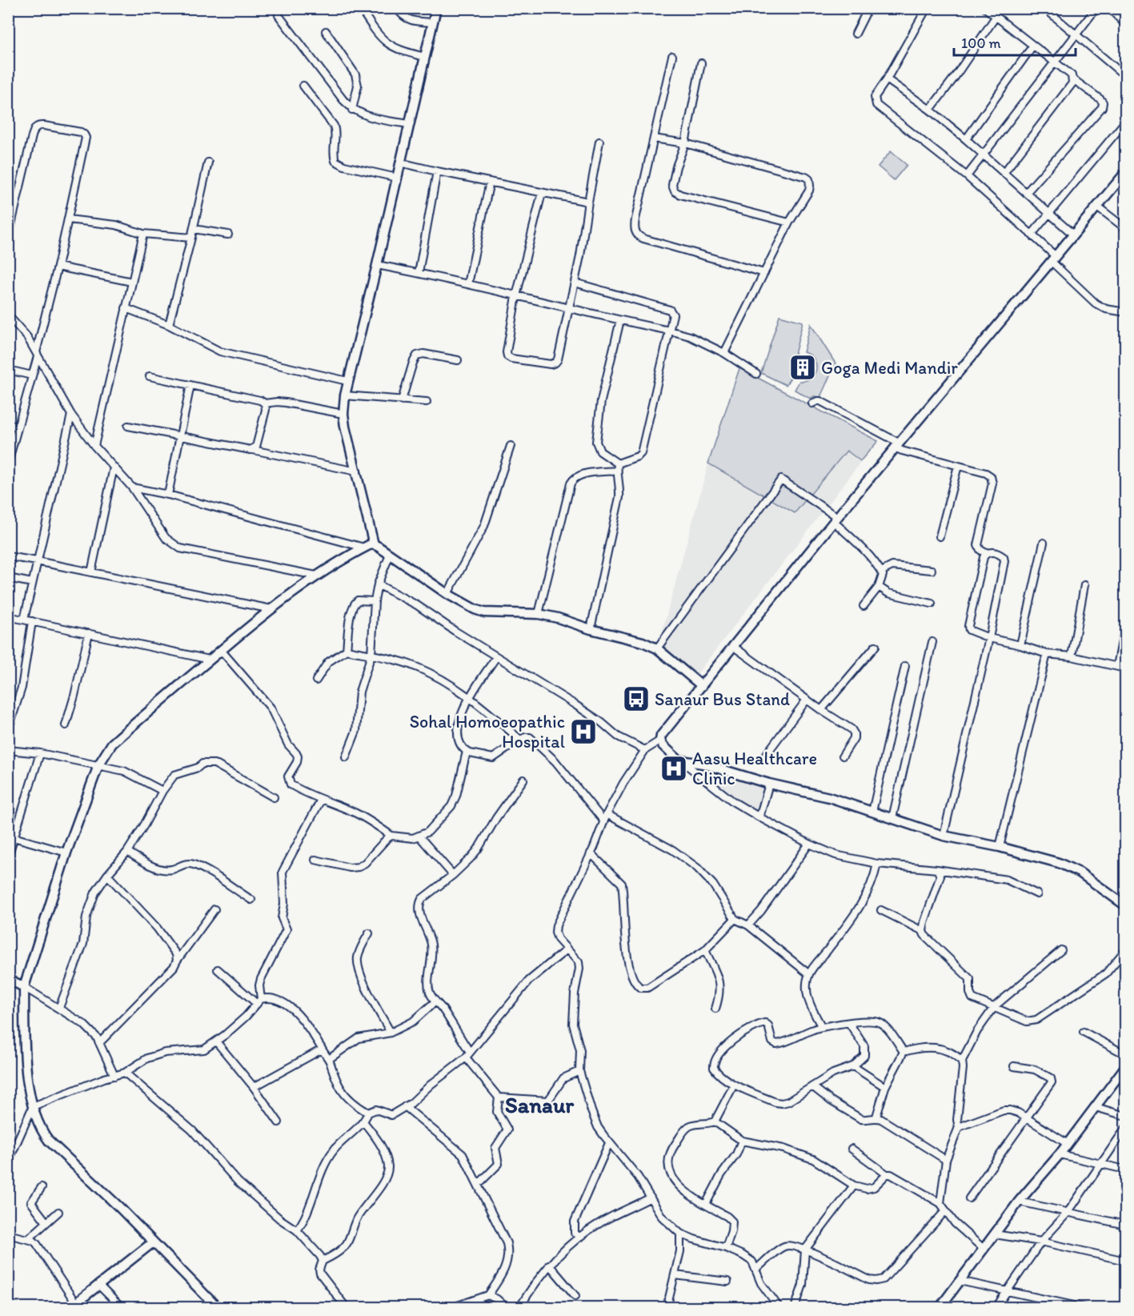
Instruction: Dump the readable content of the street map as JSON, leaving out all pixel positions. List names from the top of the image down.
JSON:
{
  "districts": ["Sanaur"],
  "places": {
    "building": ["Goga Medi Mandir"],
    "bus stop": ["Sanaur Bus Stand"],
    "hospital": ["Sohal Homoeopathic Hospital", "Aasu Healthcare Clinic"]
  },
  "scale_bar": "100 m"
}
